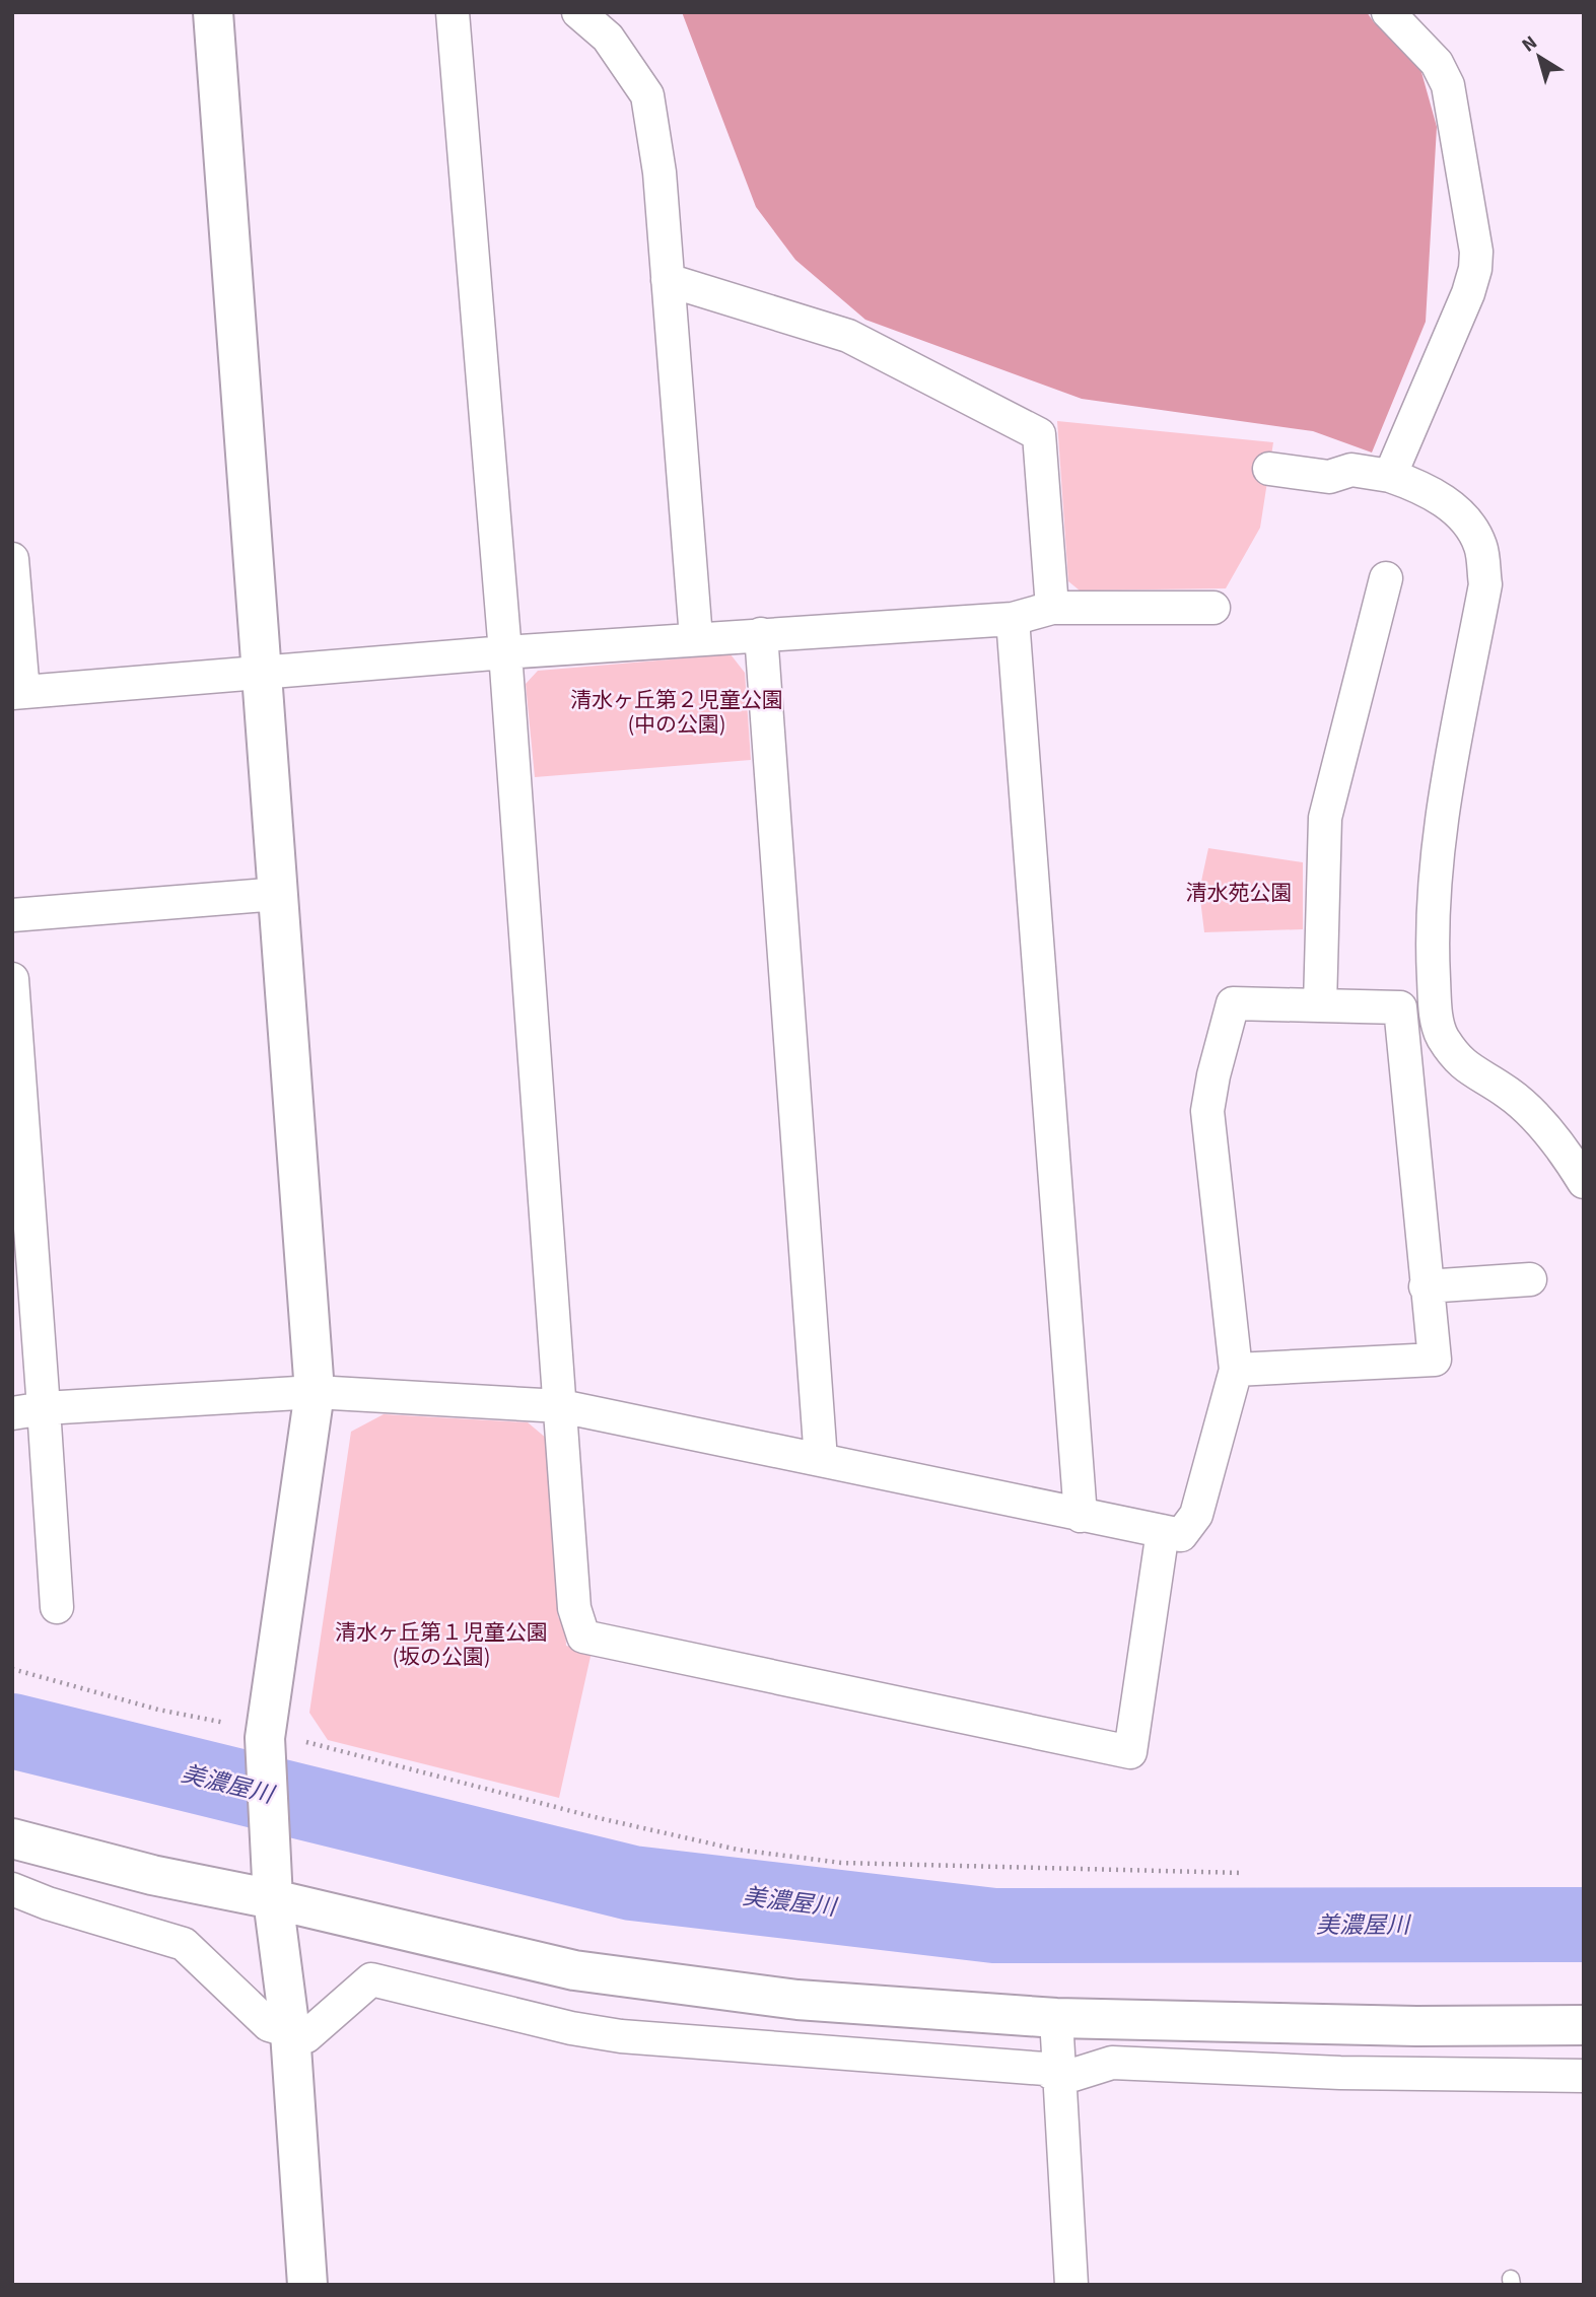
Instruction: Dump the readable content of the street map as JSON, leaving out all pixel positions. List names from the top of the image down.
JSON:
{
  "water": ["美濃屋川"],
  "parks": ["清水ヶ丘第２児童公園 (中の公園)", "清水苑公園", "清水ヶ丘第１児童公園 (坂の公園)"],
  "north": "top left"
}
